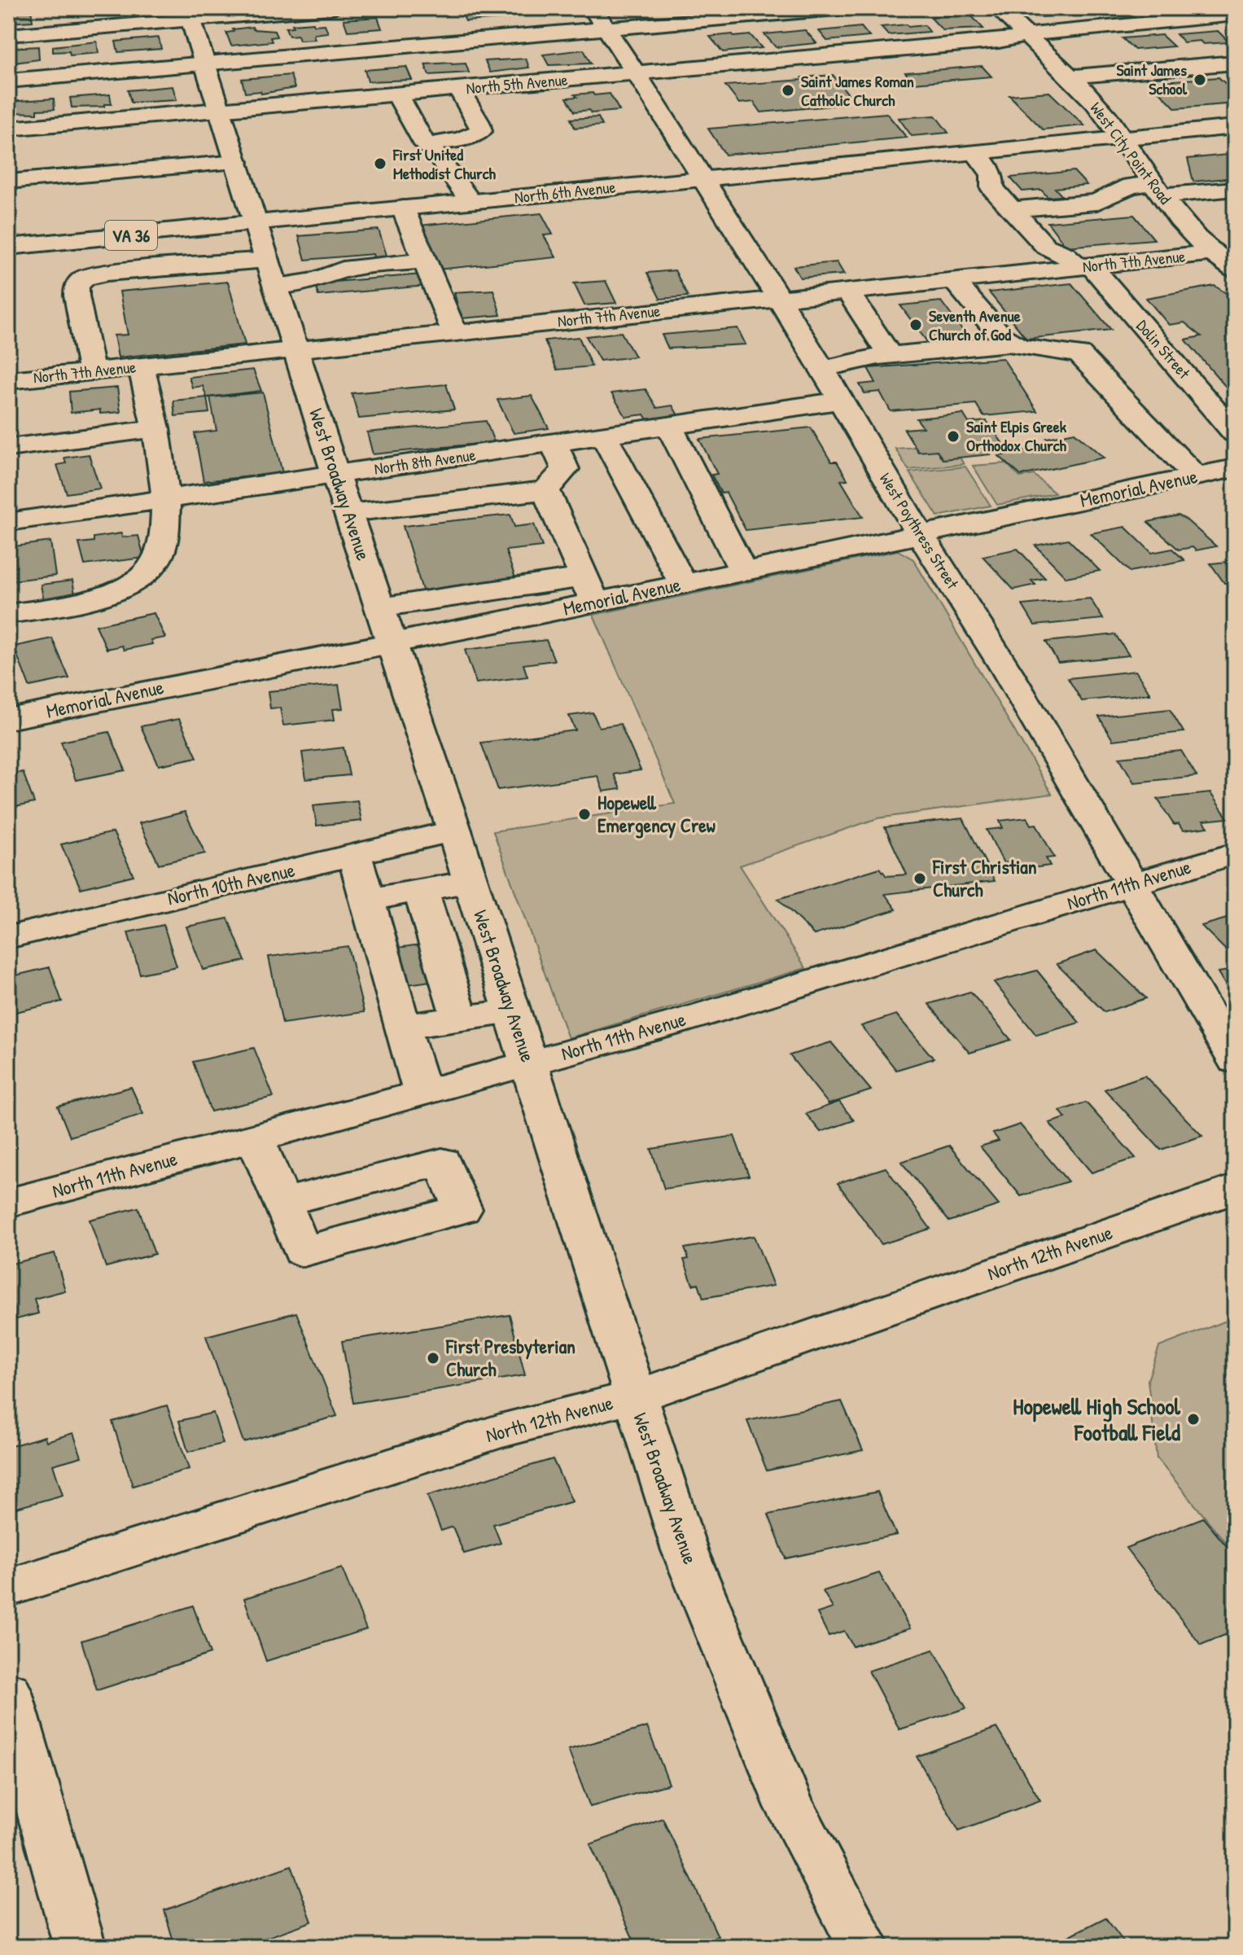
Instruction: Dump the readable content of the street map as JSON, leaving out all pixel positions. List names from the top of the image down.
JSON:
{
  "streets": {
    "street": [
      "North 5th Avenue",
      "West City Point Road",
      "North 6th Avenue",
      "VA 36",
      "North 7th Avenue",
      "Dolin Street",
      "North 8th Avenue",
      "West Broadway Avenue",
      "Memorial Avenue",
      "West Poythress Street",
      "North 10th Avenue",
      "North 11th Avenue",
      "North 12th Avenue"
    ]
  },
  "crossings": [
    ["North 5th Avenue", "West City Point Road"],
    ["North 5th Avenue", "West Broadway Avenue"],
    ["North 5th Avenue", "West Poythress Street"],
    ["West City Point Road", "North 6th Avenue"],
    ["West City Point Road", "North 7th Avenue"],
    ["North 6th Avenue", "Dolin Street"],
    ["North 6th Avenue", "West Broadway Avenue"],
    ["North 6th Avenue", "West Poythress Street"],
    ["North 7th Avenue", "Dolin Street"],
    ["North 7th Avenue", "West Broadway Avenue"],
    ["North 7th Avenue", "West Poythress Street"],
    ["North 8th Avenue", "West Broadway Avenue"],
    ["North 8th Avenue", "West Poythress Street"],
    ["West Broadway Avenue", "Memorial Avenue"],
    ["West Broadway Avenue", "North 10th Avenue"],
    ["West Broadway Avenue", "North 11th Avenue"],
    ["West Broadway Avenue", "North 12th Avenue"],
    ["Memorial Avenue", "West Poythress Street"],
    ["West Poythress Street", "North 11th Avenue"]
  ],
  "places": [
    "Saint James School",
    "Saint James Roman Catholic Church",
    "First United Methodist Church",
    "Seventh Avenue Church of God",
    "Saint Elpis Greek Orthodox Church",
    "Hopewell Emergency Crew",
    "First Christian Church",
    "First Presbyterian Church",
    "Hopewell High School Football Field"
  ]
}
